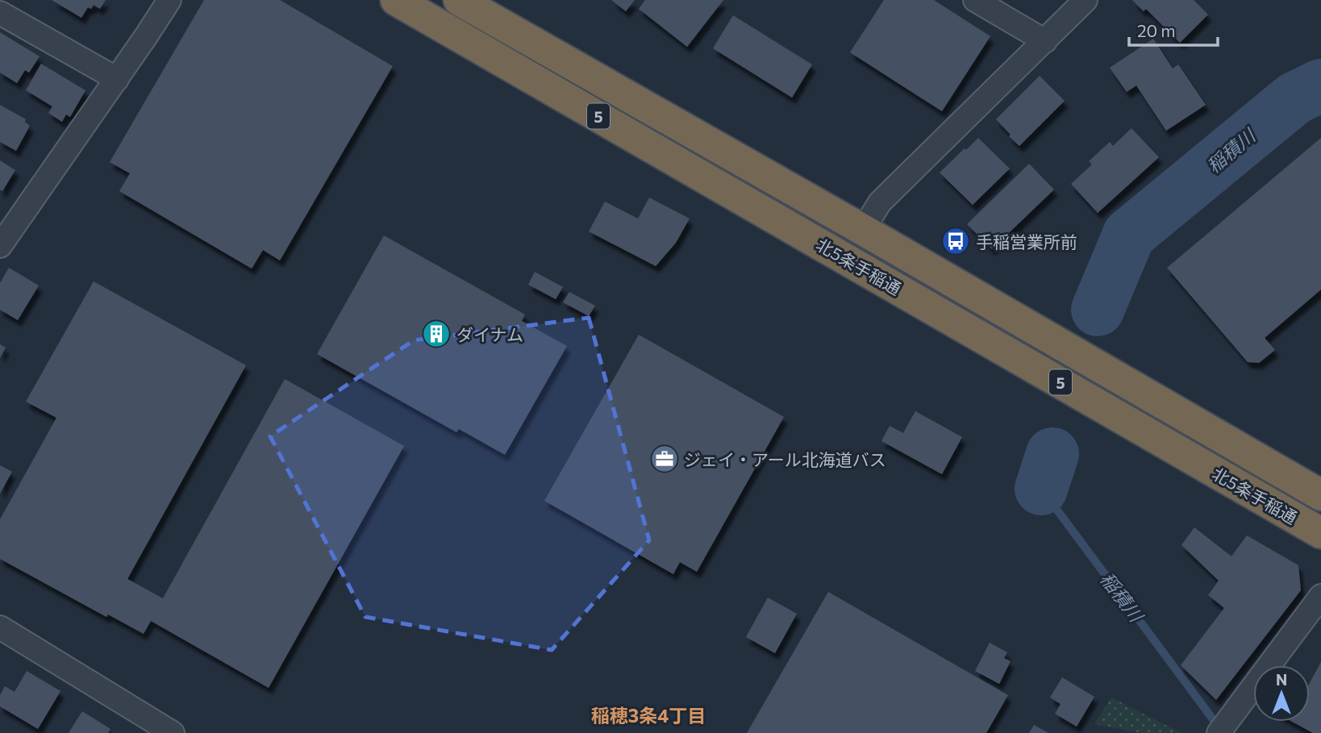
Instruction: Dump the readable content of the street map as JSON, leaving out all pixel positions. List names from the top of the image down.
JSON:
{
  "streets": {
    "highway": ["5", "北5条手稲通"]
  },
  "districts": ["稲穂3条4丁目"],
  "water": ["稲積川"],
  "places": {
    "bus stop": ["手稲営業所前"],
    "building": ["ダイナム"],
    "office": ["ジェイ・アール北海道バス"]
  },
  "scale_bar": "20 m",
  "north": "top"
}
